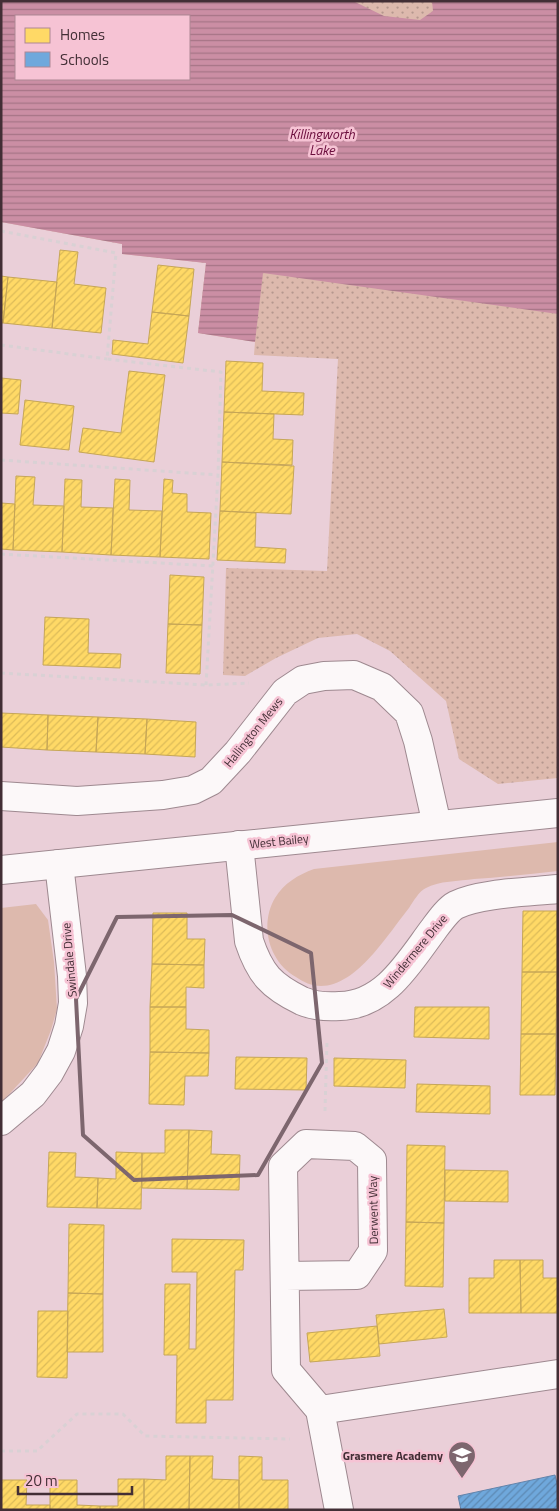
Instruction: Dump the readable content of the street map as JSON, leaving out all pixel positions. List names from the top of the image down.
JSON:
{
  "streets": {
    "street": [
      "Hallington Mews",
      "West Bailey",
      "Windermere Drive",
      "Swindale Drive",
      "Derwent Way"
    ]
  },
  "crossings": [
    ["Hallington Mews", "West Bailey"],
    ["West Bailey", "Windermere Drive"],
    ["West Bailey", "Swindale Drive"]
  ],
  "water": ["Killingworth Lake"],
  "places": {
    "school or university": ["Grasmere Academy"]
  },
  "legend": ["Homes", "Schools"],
  "scale_bar": "20 m"
}
